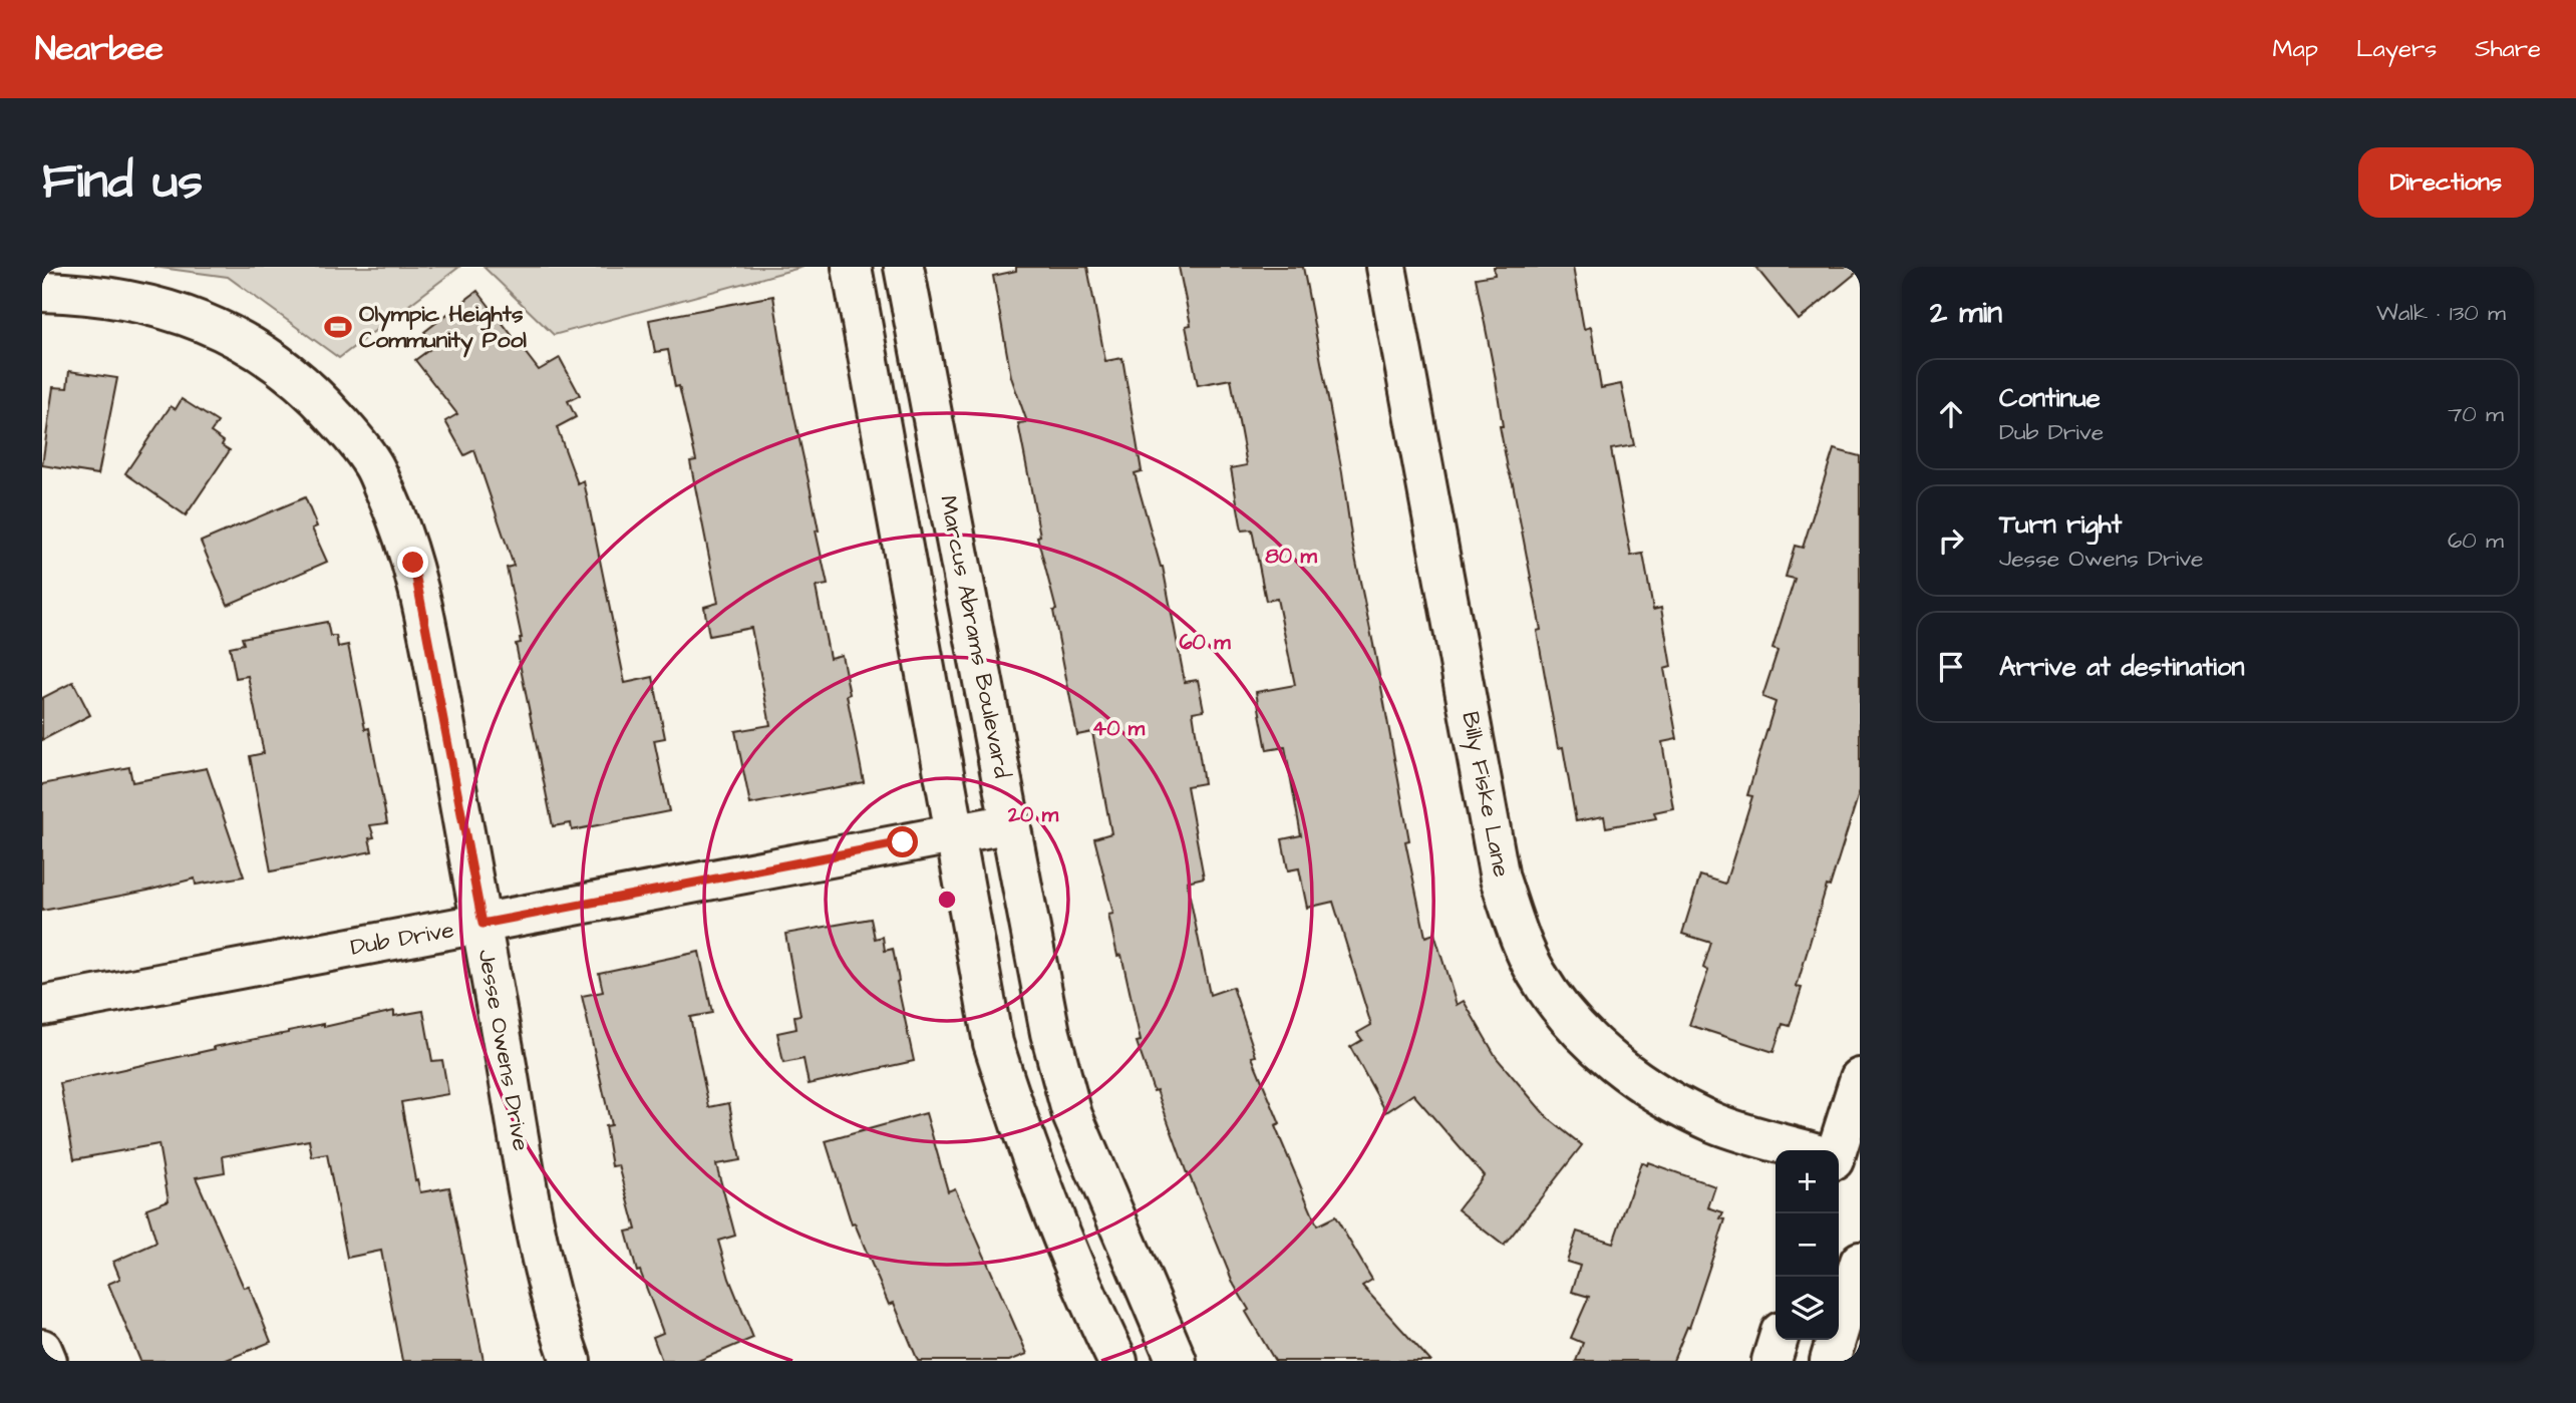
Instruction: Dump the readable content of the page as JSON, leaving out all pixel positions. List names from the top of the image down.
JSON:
{
  "streets": {
    "street": [
      "Marcus Abrams Boulevard",
      "Billy Fiske Lane",
      "Dub Drive",
      "Jesse Owens Drive"
    ]
  },
  "crossings": [
    ["Marcus Abrams Boulevard", "Dub Drive"],
    ["Dub Drive", "Jesse Owens Drive"]
  ],
  "places": {
    "sports": ["Olympic Heights Community Pool"]
  },
  "page": {
    "header": "Nearbee",
    "nav": ["Map", "Layers", "Share"],
    "buttons": "Directions",
    "title": "Find us",
    "heading": ["2 min", "Walk · 130 m"],
    "list": [
      ["Continue", "Dub Drive", "70 m"],
      ["Turn right", "Jesse Owens Drive", "60 m"],
      "Arrive at destination"
    ],
    "map_buttons": ["+", "−"]
  },
  "rings": [
    "80 m",
    "60 m",
    "40 m",
    "20 m"
  ]
}
